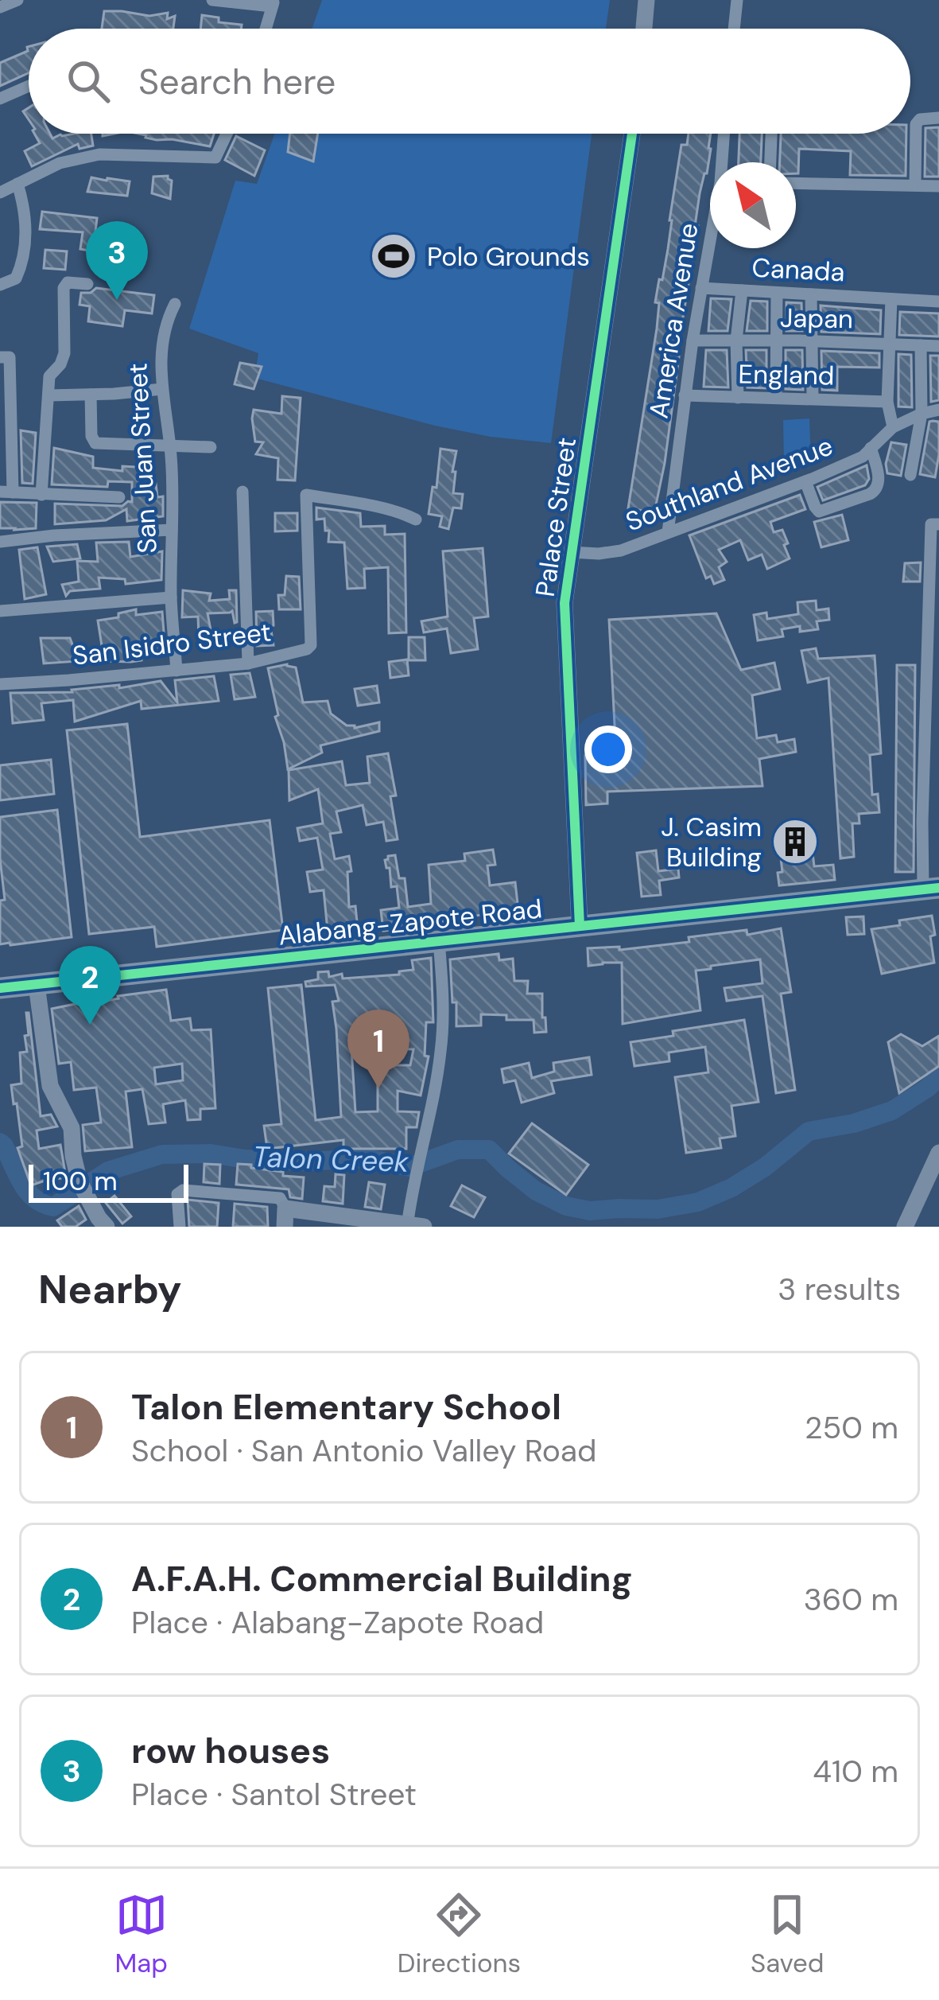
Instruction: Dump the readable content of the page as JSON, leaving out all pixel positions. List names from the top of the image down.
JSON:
{
  "streets": {
    "highway": ["Alabang-Zapote Road"],
    "street": [
      "Canada",
      "Japan",
      "America Avenue",
      "England",
      "San Juan Street",
      "Southland Avenue",
      "Palace Street",
      "San Isidro Street"
    ]
  },
  "crossings": [
    ["Canada", "America Avenue"],
    ["Japan", "America Avenue"],
    ["America Avenue", "England"],
    ["America Avenue", "Southland Avenue"],
    ["San Juan Street", "San Isidro Street"],
    ["Southland Avenue", "Palace Street"],
    ["Palace Street", "Alabang-Zapote Road"]
  ],
  "water": ["Talon Creek"],
  "places": {
    "sports": ["Polo Grounds"],
    "building": ["J. Casim Building"]
  },
  "scale_bar": "100 m",
  "north": "top left",
  "page": {
    "search": "Search here",
    "pins": ["3", "2", "1"],
    "scale": "100 m",
    "heading": ["Nearby", "3 results"],
    "list": [
      {
        "mark": "1",
        "name": "Talon Elementary School",
        "note": "School · San Antonio Valley Road",
        "value": "250 m"
      },
      {
        "mark": "2",
        "name": "A.F.A.H. Commercial Building",
        "note": "Place · Alabang-Zapote Road",
        "value": "360 m"
      },
      {
        "mark": "3",
        "name": "row houses",
        "note": "Place · Santol Street",
        "value": "410 m"
      }
    ],
    "nav": ["Map", "Directions", "Saved"]
  }
}
